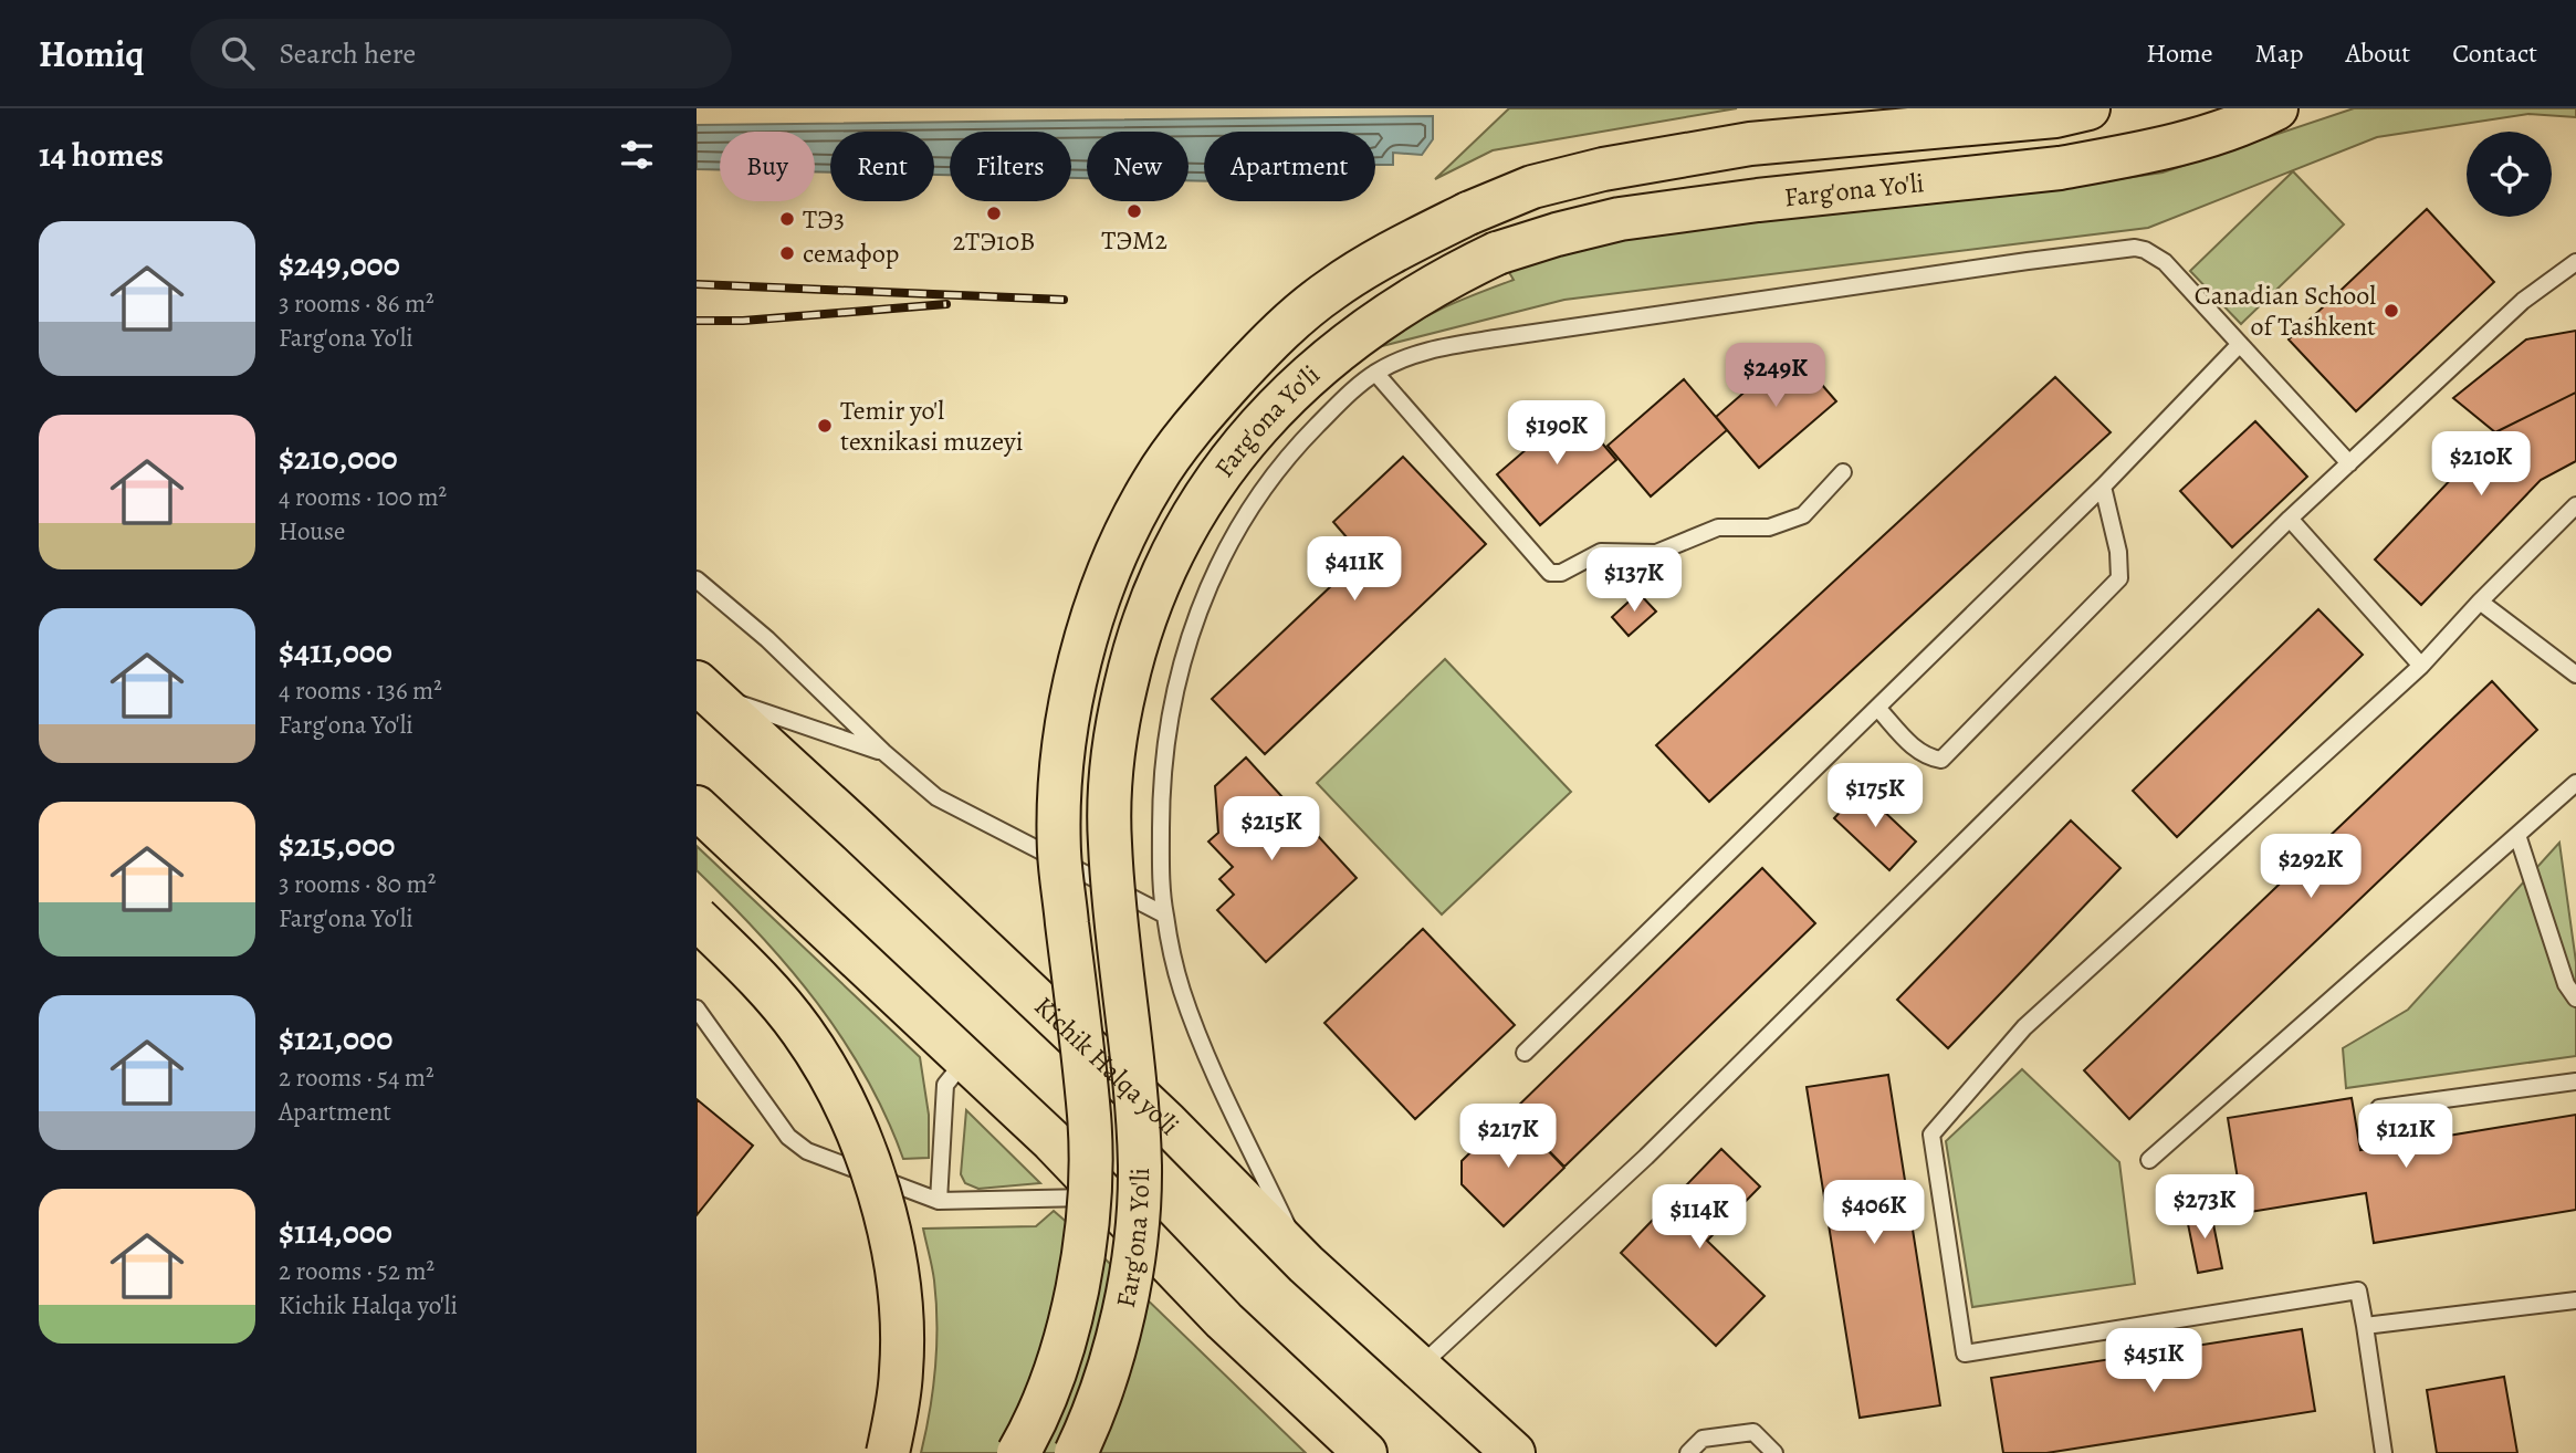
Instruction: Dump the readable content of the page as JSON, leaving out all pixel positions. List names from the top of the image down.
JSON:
{
  "streets": {
    "main road": ["Farg'ona Yo'li", "Kichik Halqa yo'li"]
  },
  "places": [
    "ТЭМ2",
    "2ТЭ10В",
    "ТЭ3",
    "семафор",
    "Canadian School of Tashkent",
    "Temir yo'l texnikasi muzeyi"
  ],
  "page": {
    "header": "Homiq",
    "search": "Search here",
    "nav": [
      "Home",
      "Map",
      "About",
      "Contact"
    ],
    "heading": "14 homes",
    "chip": [
      "Buy",
      "Rent",
      "Filters",
      "New",
      "Apartment"
    ],
    "list": [
      {
        "name": "$249,000",
        "note": "3 rooms · 86 m² · Farg'ona Yo'li"
      },
      {
        "name": "$210,000",
        "note": "4 rooms · 100 m² · House"
      },
      {
        "name": "$411,000",
        "note": "4 rooms · 136 m² · Farg'ona Yo'li"
      },
      {
        "name": "$215,000",
        "note": "3 rooms · 80 m² · Farg'ona Yo'li"
      },
      {
        "name": "$121,000",
        "note": "2 rooms · 54 m² · Apartment"
      },
      {
        "name": "$114,000",
        "note": "2 rooms · 52 m² · Kichik Halqa yo'li"
      }
    ],
    "price": [
      "$249K",
      "$190K",
      "$210K",
      "$411K",
      "$137K",
      "$175K",
      "$215K",
      "$292K",
      "$217K",
      "$121K",
      "$273K",
      "$406K",
      "$114K",
      "$451K"
    ]
  }
}
